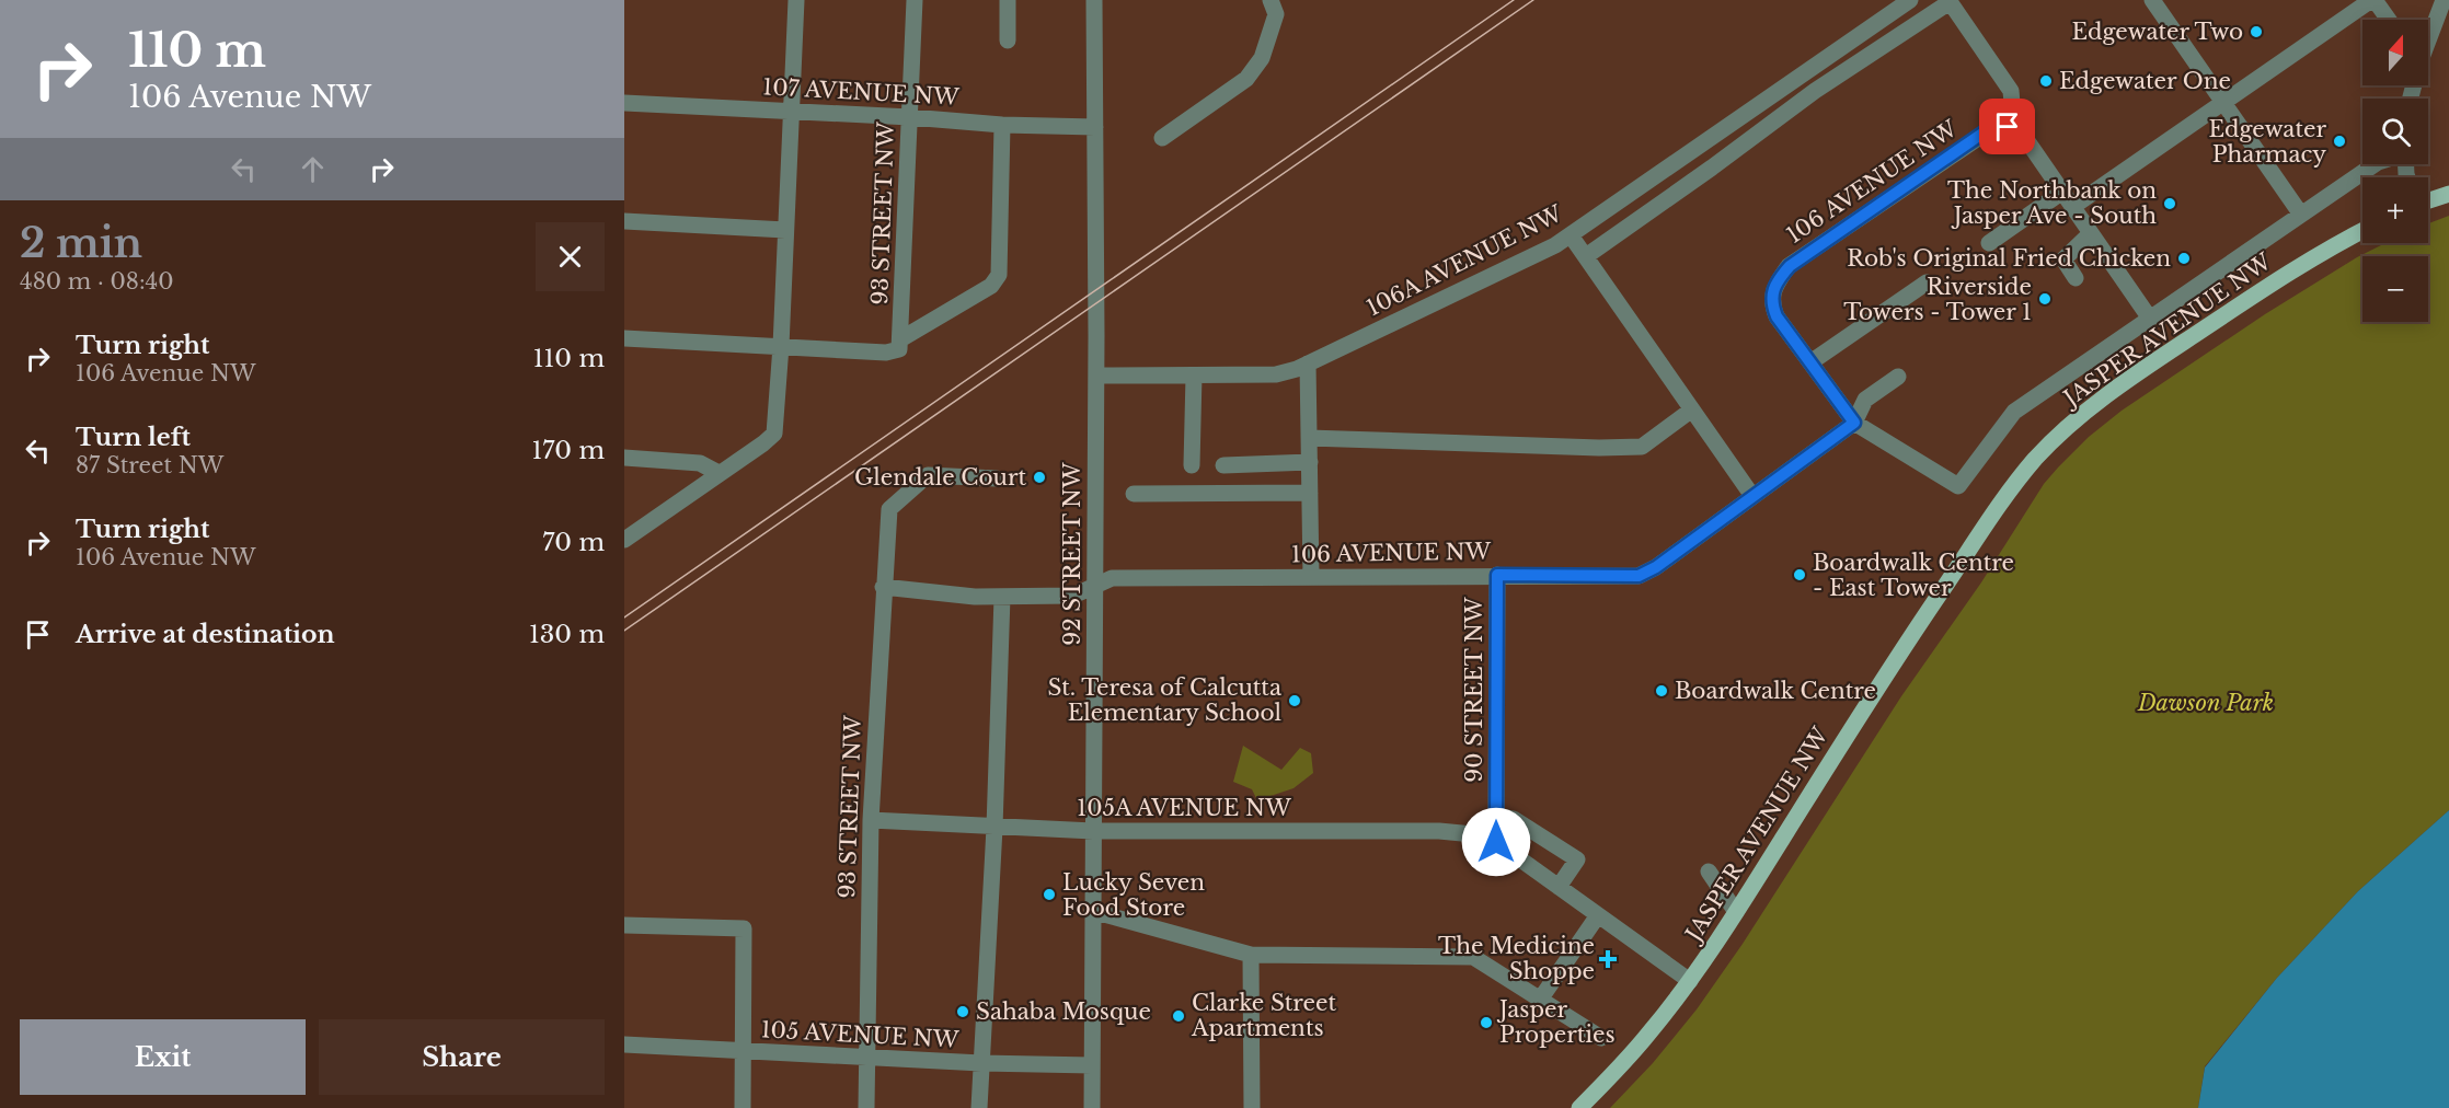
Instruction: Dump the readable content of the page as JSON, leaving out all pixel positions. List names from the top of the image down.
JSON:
{
  "streets": {
    "main road": ["JASPER AVENUE NW"],
    "street": [
      "107 AVENUE NW",
      "106 AVENUE NW",
      "93 STREET NW",
      "106A AVENUE NW",
      "92 STREET NW",
      "90 STREET NW",
      "105A AVENUE NW",
      "105 AVENUE NW"
    ]
  },
  "crossings": [
    ["107 AVENUE NW", "93 STREET NW"],
    ["107 AVENUE NW", "92 STREET NW"],
    ["106 AVENUE NW", "93 STREET NW"],
    ["106 AVENUE NW", "JASPER AVENUE NW"],
    ["106 AVENUE NW", "92 STREET NW"],
    ["106 AVENUE NW", "90 STREET NW"],
    ["93 STREET NW", "105A AVENUE NW"],
    ["93 STREET NW", "105 AVENUE NW"],
    ["106A AVENUE NW", "92 STREET NW"],
    ["92 STREET NW", "105A AVENUE NW"],
    ["92 STREET NW", "105 AVENUE NW"],
    ["90 STREET NW", "105A AVENUE NW"]
  ],
  "parks": ["Dawson Park"],
  "places": {
    "other": [
      "Edgewater Two",
      "Edgewater One",
      "Edgewater Pharmacy",
      "The Northbank on Jasper Ave - South",
      "Rob's Original Fried Chicken",
      "Riverside Towers - Tower 1",
      "Glendale Court",
      "Boardwalk Centre - East Tower",
      "Boardwalk Centre",
      "St. Teresa of Calcutta Elementary School",
      "Lucky Seven Food Store",
      "Sahaba Mosque",
      "Clarke Street Apartments",
      "Jasper Properties"
    ],
    "health": ["The Medicine Shoppe"]
  },
  "north": "top",
  "page": {
    "turn": ["110 m", "106 Avenue NW"],
    "map_buttons": ["+", "−"],
    "heading": ["2 min", "480 m · 08:40"],
    "list": [
      {
        "name": "Turn right",
        "note": "106 Avenue NW",
        "value": "110 m"
      },
      {
        "name": "Turn left",
        "note": "87 Street NW",
        "value": "170 m"
      },
      {
        "name": "Turn right",
        "note": "106 Avenue NW",
        "value": "70 m"
      },
      {
        "name": "Arrive at destination",
        "value": "130 m"
      }
    ],
    "buttons": ["Exit", "Share"]
  }
}
